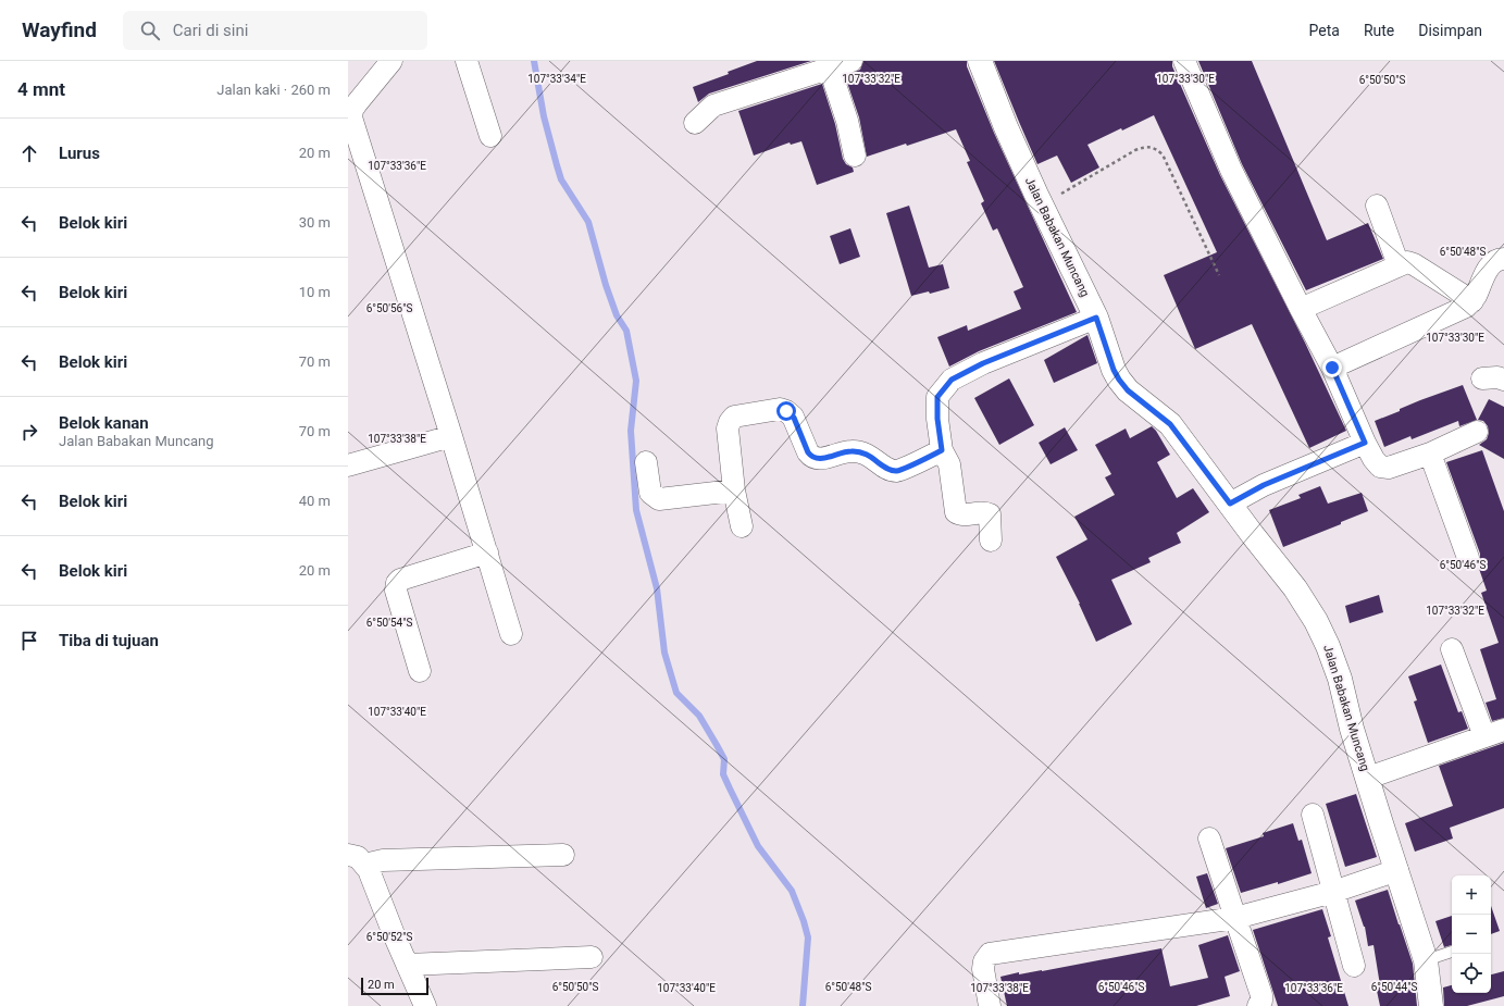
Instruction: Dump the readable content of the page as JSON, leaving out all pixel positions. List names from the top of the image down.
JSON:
{
  "streets": {
    "street": ["Jalan Babakan Muncang"]
  },
  "scale_bar": "20 m",
  "page": {
    "header": "Wayfind",
    "search": "Cari di sini",
    "nav": ["Peta", "Rute", "Disimpan"],
    "heading": ["4 mnt", "Jalan kaki · 260 m"],
    "list": [
      ["Lurus", "20 m"],
      ["Belok kiri", "30 m"],
      ["Belok kiri", "10 m"],
      ["Belok kiri", "70 m"],
      ["Belok kanan", "Jalan Babakan Muncang", "70 m"],
      ["Belok kiri", "40 m"],
      ["Belok kiri", "20 m"],
      "Tiba di tujuan"
    ],
    "map_buttons": ["+", "−"],
    "scale": "20 m"
  },
  "coordinates": [
    "107°33'34\"E",
    "107°33'32\"E",
    "107°33'30\"E",
    "6°50'50\"S",
    "107°33'36\"E",
    "6°50'48\"S",
    "6°50'56\"S",
    "107°33'38\"E",
    "6°50'46\"S",
    "6°50'54\"S",
    "107°33'40\"E",
    "6°50'52\"S",
    "6°50'44\"S"
  ]
}
